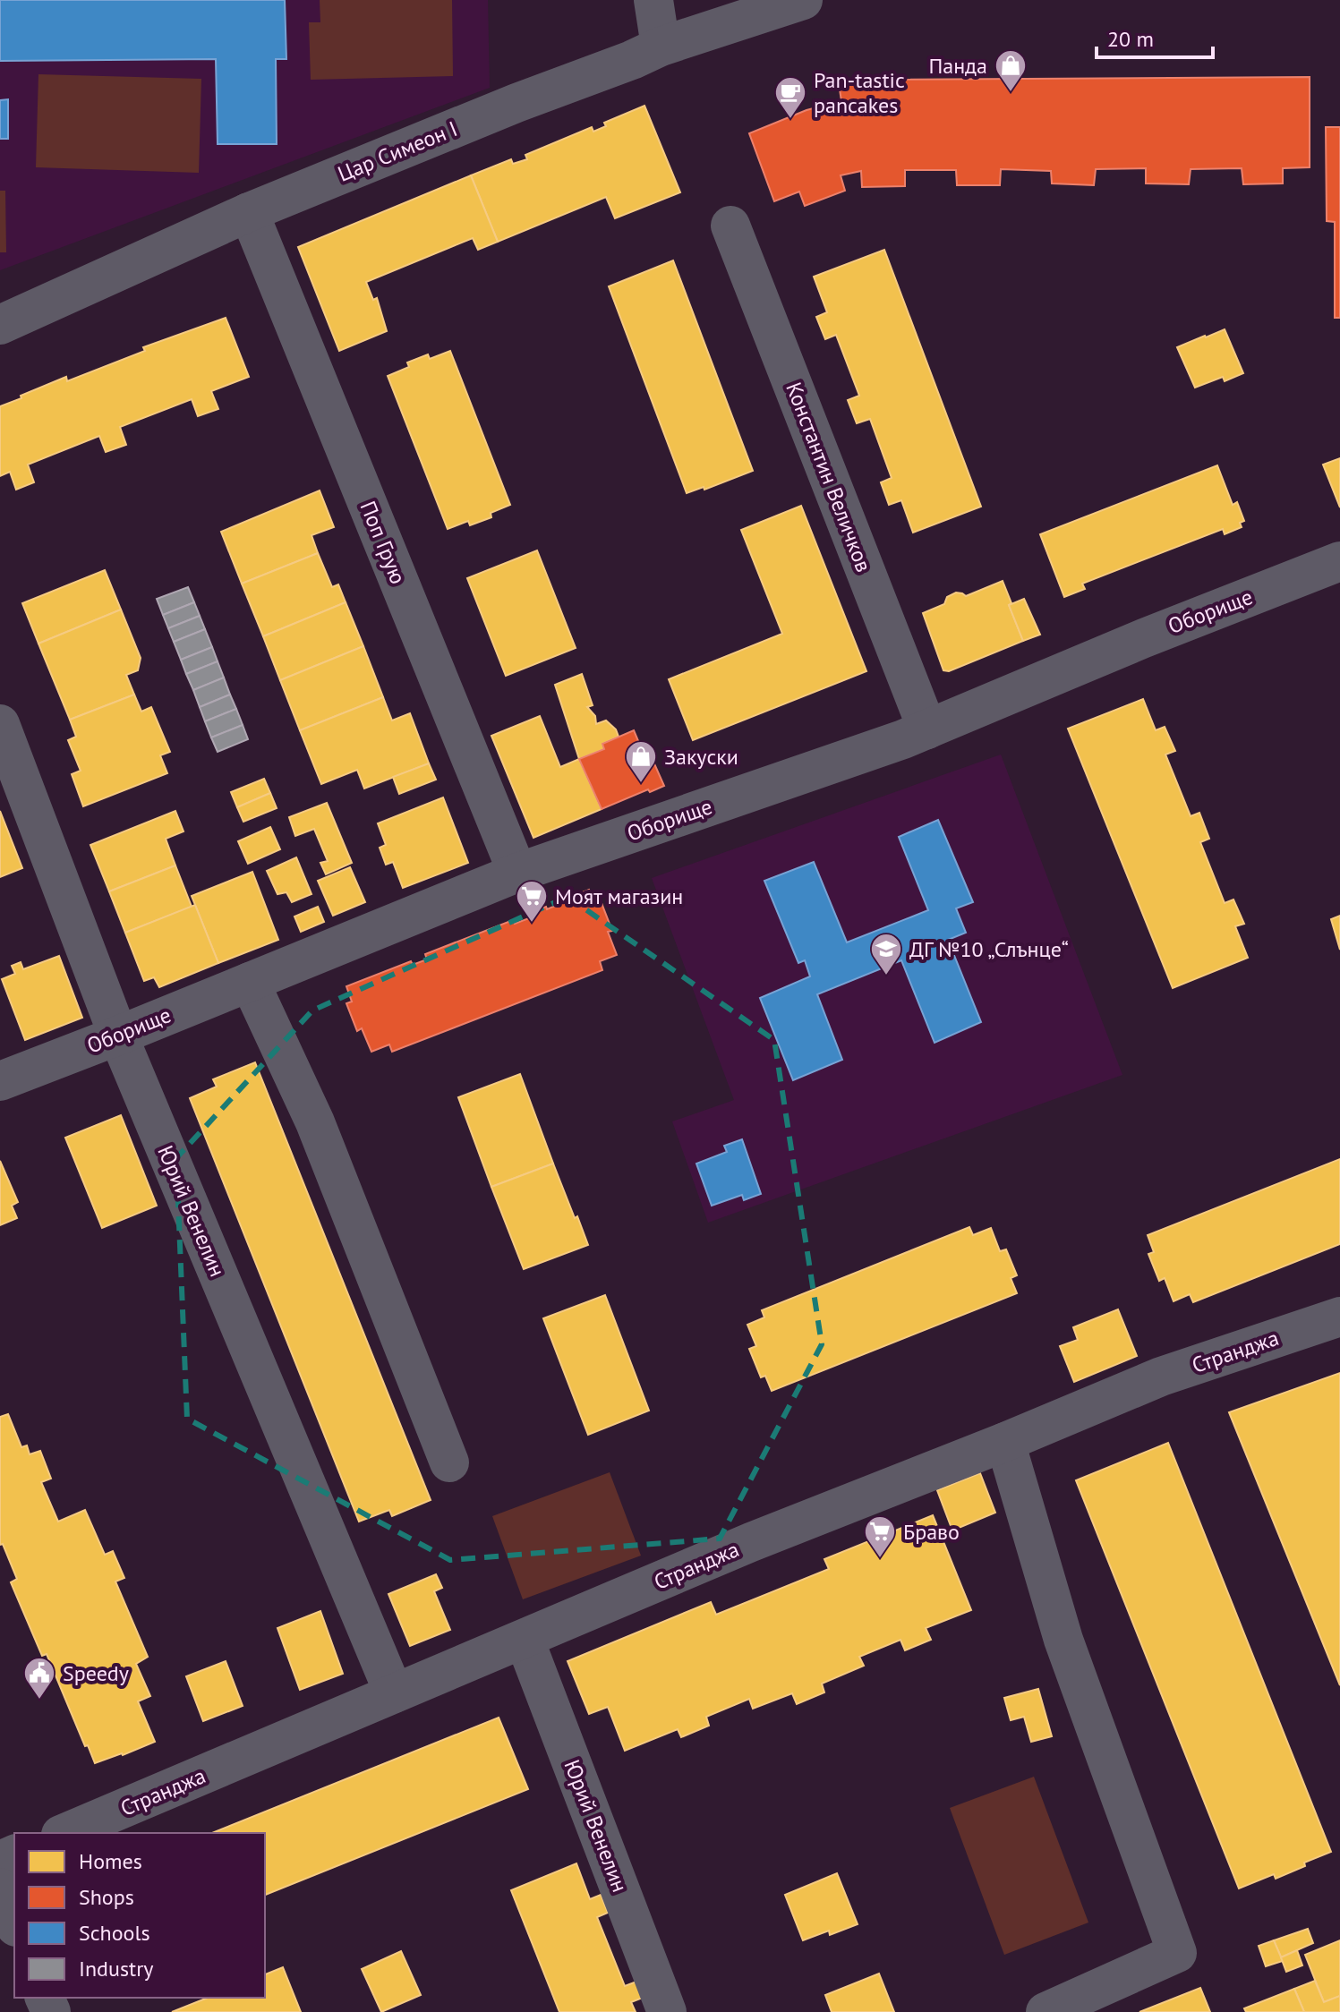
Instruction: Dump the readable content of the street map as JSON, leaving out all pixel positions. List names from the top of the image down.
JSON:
{
  "streets": {
    "street": [
      "Цар Симеон I",
      "Константин Величков",
      "Поп Грую",
      "Оборище",
      "Юрий Венелин",
      "Странджа"
    ]
  },
  "crossings": [
    ["Цар Симеон I", "Поп Грую"],
    ["Константин Величков", "Оборище"],
    ["Поп Грую", "Оборище"],
    ["Оборище", "Юрий Венелин"],
    ["Юрий Венелин", "Странджа"]
  ],
  "places": {
    "shop": ["Панда", "Закуски"],
    "cafe": ["Pan-tastic pancakes"],
    "supermarket": ["Моят магазин", "Браво"],
    "school or university": ["ДГ №10 „Слънце“"],
    "public building": ["Speedy"]
  },
  "legend": [
    "Homes",
    "Shops",
    "Schools",
    "Industry"
  ],
  "scale_bar": "20 m"
}
